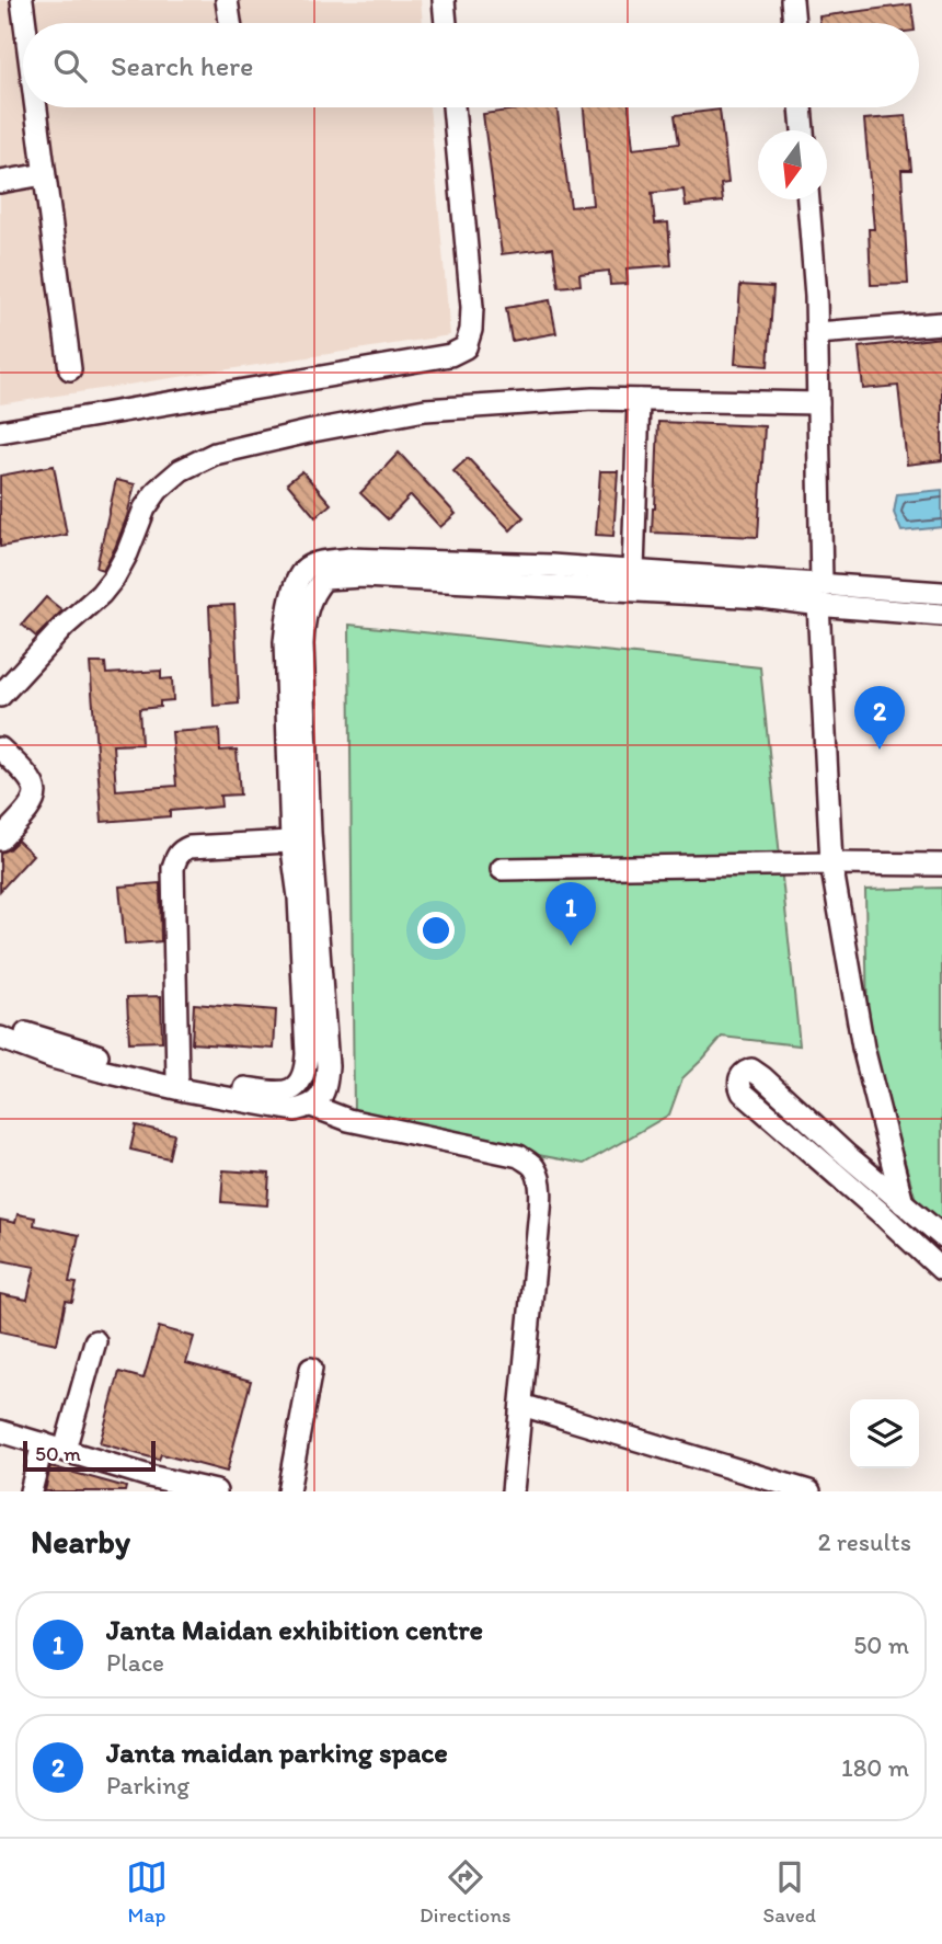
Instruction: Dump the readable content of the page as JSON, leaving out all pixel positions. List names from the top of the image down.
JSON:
{
  "scale_bar": "50 m",
  "north": "bottom",
  "page": {
    "search": "Search here",
    "pins": ["2", "1"],
    "scale": "50 m",
    "heading": ["Nearby", "2 results"],
    "list": [
      {
        "mark": "1",
        "name": "Janta Maidan exhibition centre",
        "note": "Place",
        "value": "50 m"
      },
      {
        "mark": "2",
        "name": "Janta maidan parking space",
        "note": "Parking",
        "value": "180 m"
      }
    ],
    "nav": ["Map", "Directions", "Saved"]
  }
}
